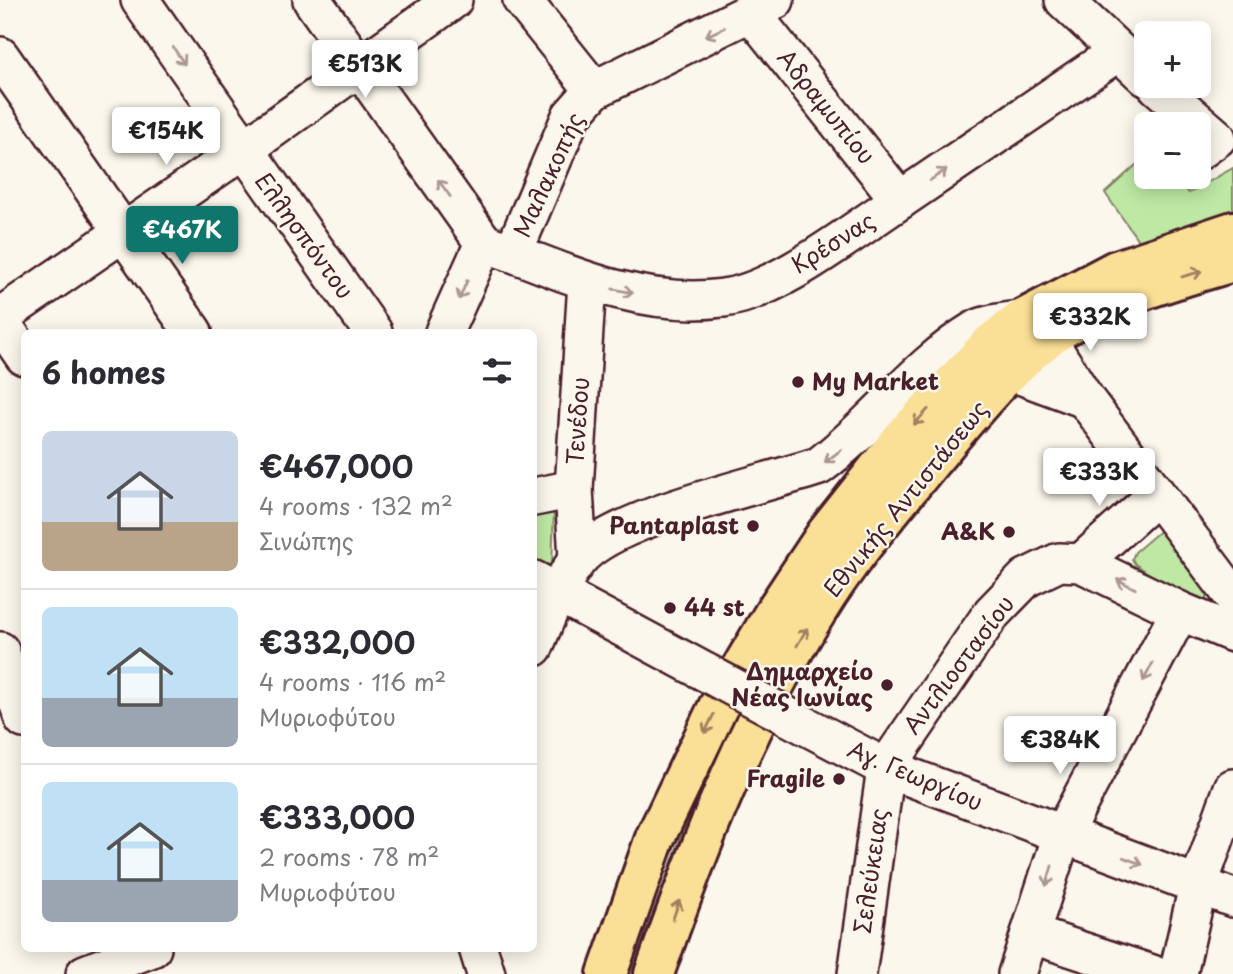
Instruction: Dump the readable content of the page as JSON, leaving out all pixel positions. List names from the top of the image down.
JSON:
{
  "streets": {
    "main road": ["Εθνικής Αντιστάσεως"],
    "street": [
      "Αδραμυπίου",
      "Μαλακοπής",
      "Ελλησπόντου",
      "Κρέσνας",
      "Τενέδου",
      "Αντλιοστασίου",
      "Αγ. Γεωργίου",
      "Σελεύκειας"
    ]
  },
  "crossings": [
    ["Αδραμυπίου", "Μαλακοπής"],
    ["Αδραμυπίου", "Κρέσνας"],
    ["Μαλακοπής", "Κρέσνας"],
    ["Κρέσνας", "Τενέδου"],
    ["Αντλιοστασίου", "Αγ. Γεωργίου"],
    ["Αντλιοστασίου", "Σελεύκειας"],
    ["Αγ. Γεωργίου", "Σελεύκειας"]
  ],
  "places": [
    "My Market",
    "Pantaplast",
    "A&K",
    "44 st",
    "Δημαρχείο Νέας Ιωνίας",
    "Fragile"
  ],
  "page": {
    "map_buttons": ["+", "−"],
    "price": [
      "€513K",
      "€154K",
      "€467K",
      "€332K",
      "€333K",
      "€384K"
    ],
    "heading": "6 homes",
    "list": [
      {
        "name": "€467,000",
        "note": "4 rooms · 132 m² · Σινώπης"
      },
      {
        "name": "€332,000",
        "note": "4 rooms · 116 m² · Μυριοφύτου"
      },
      {
        "name": "€333,000",
        "note": "2 rooms · 78 m² · Μυριοφύτου"
      }
    ]
  }
}
